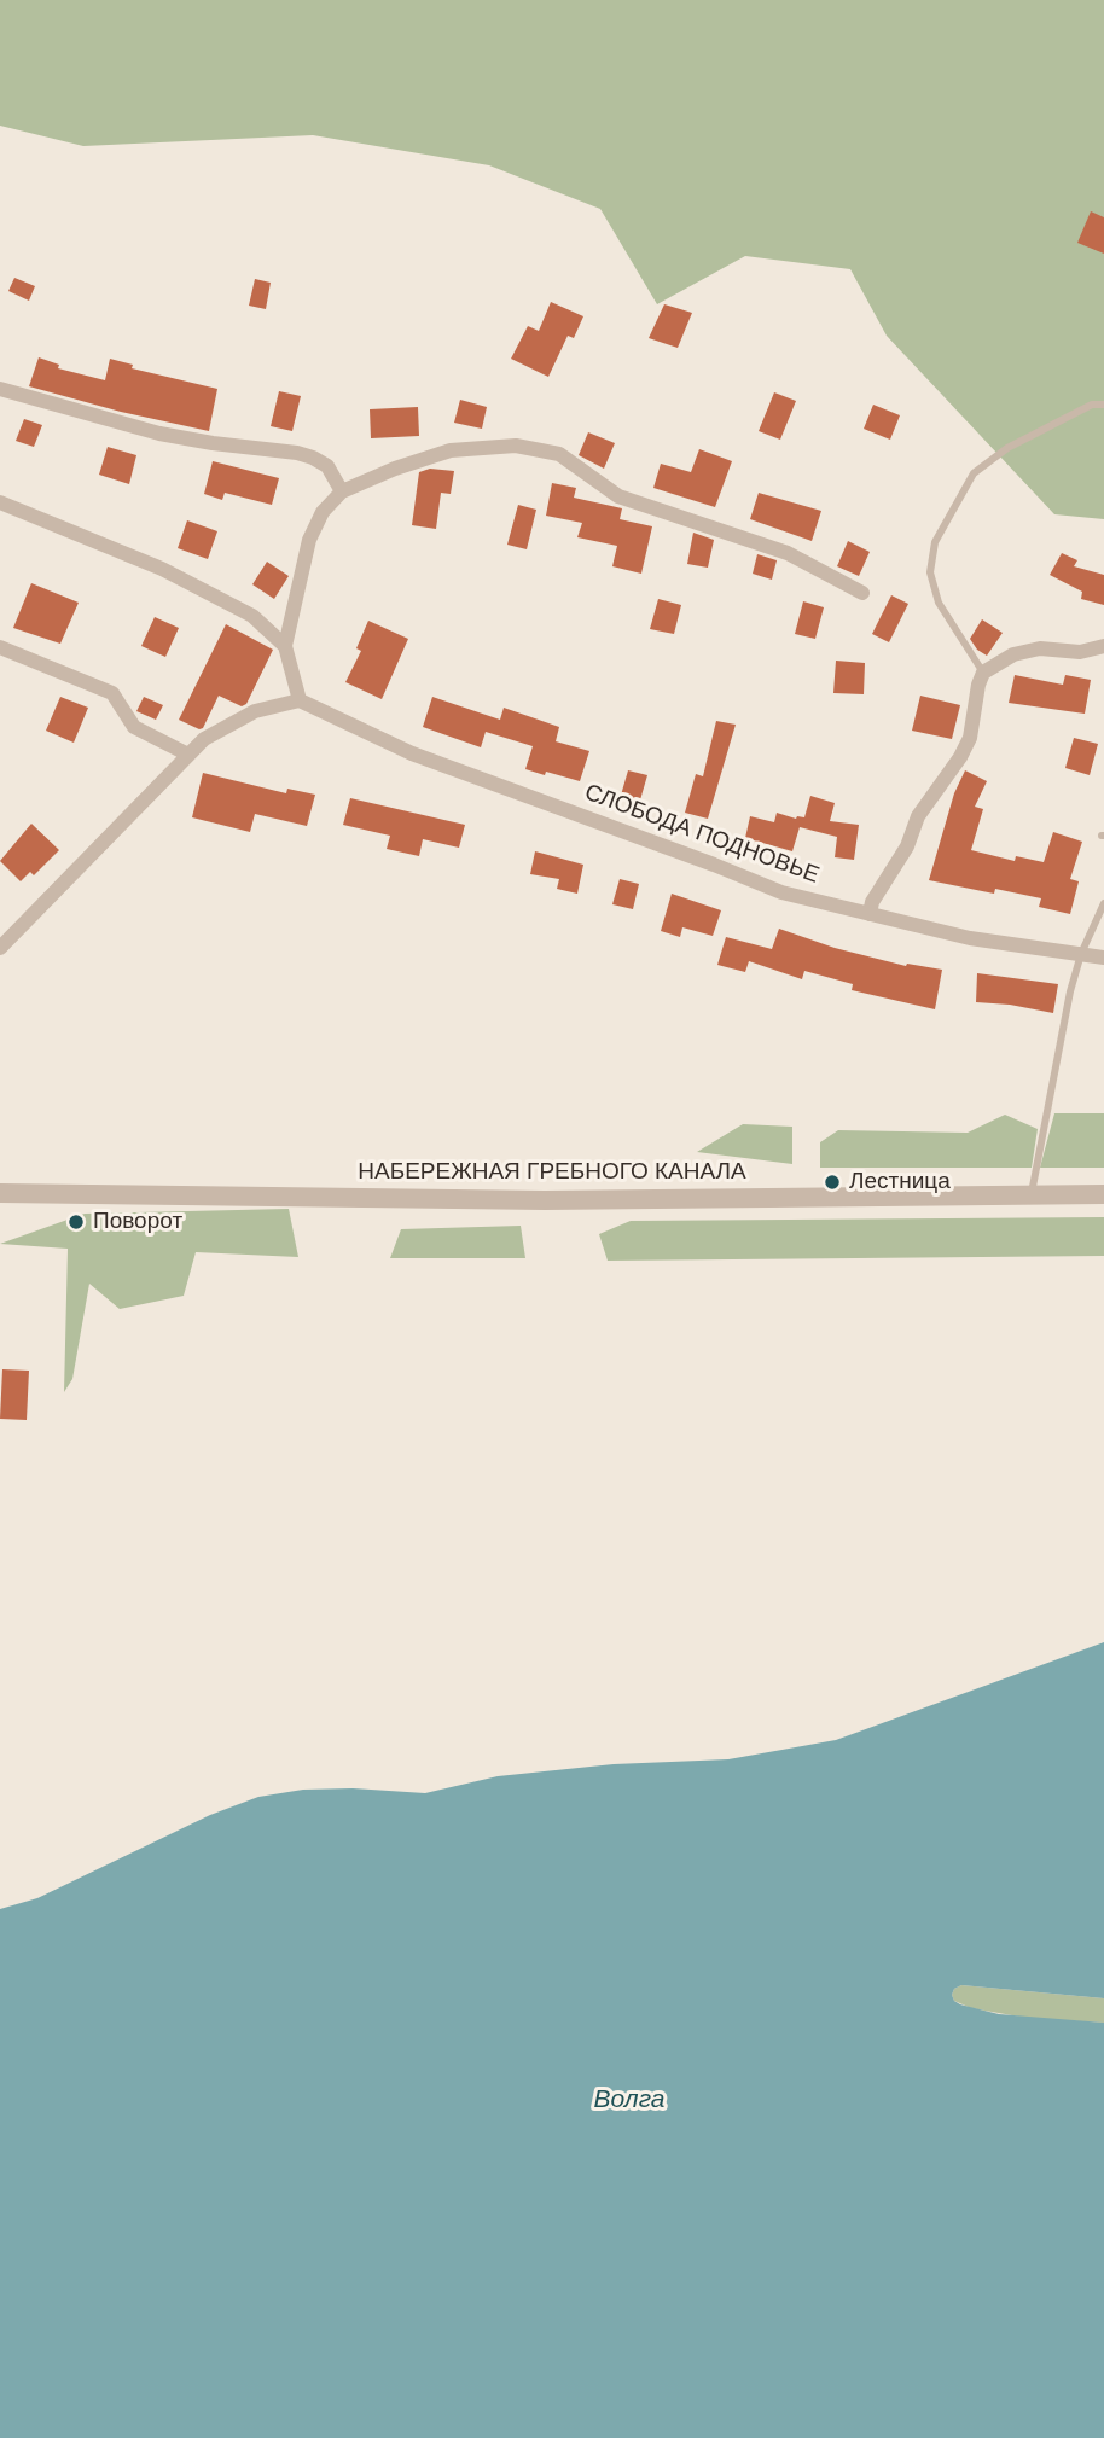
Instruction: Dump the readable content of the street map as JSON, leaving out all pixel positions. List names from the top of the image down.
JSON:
{
  "streets": {
    "street": ["СЛОБОДА ПОДНОВЬЕ", "НАБЕРЕЖНАЯ ГРЕБНОГО КАНАЛА"]
  },
  "water": ["Волга"],
  "places": ["Лестница", "Поворот"]
}
